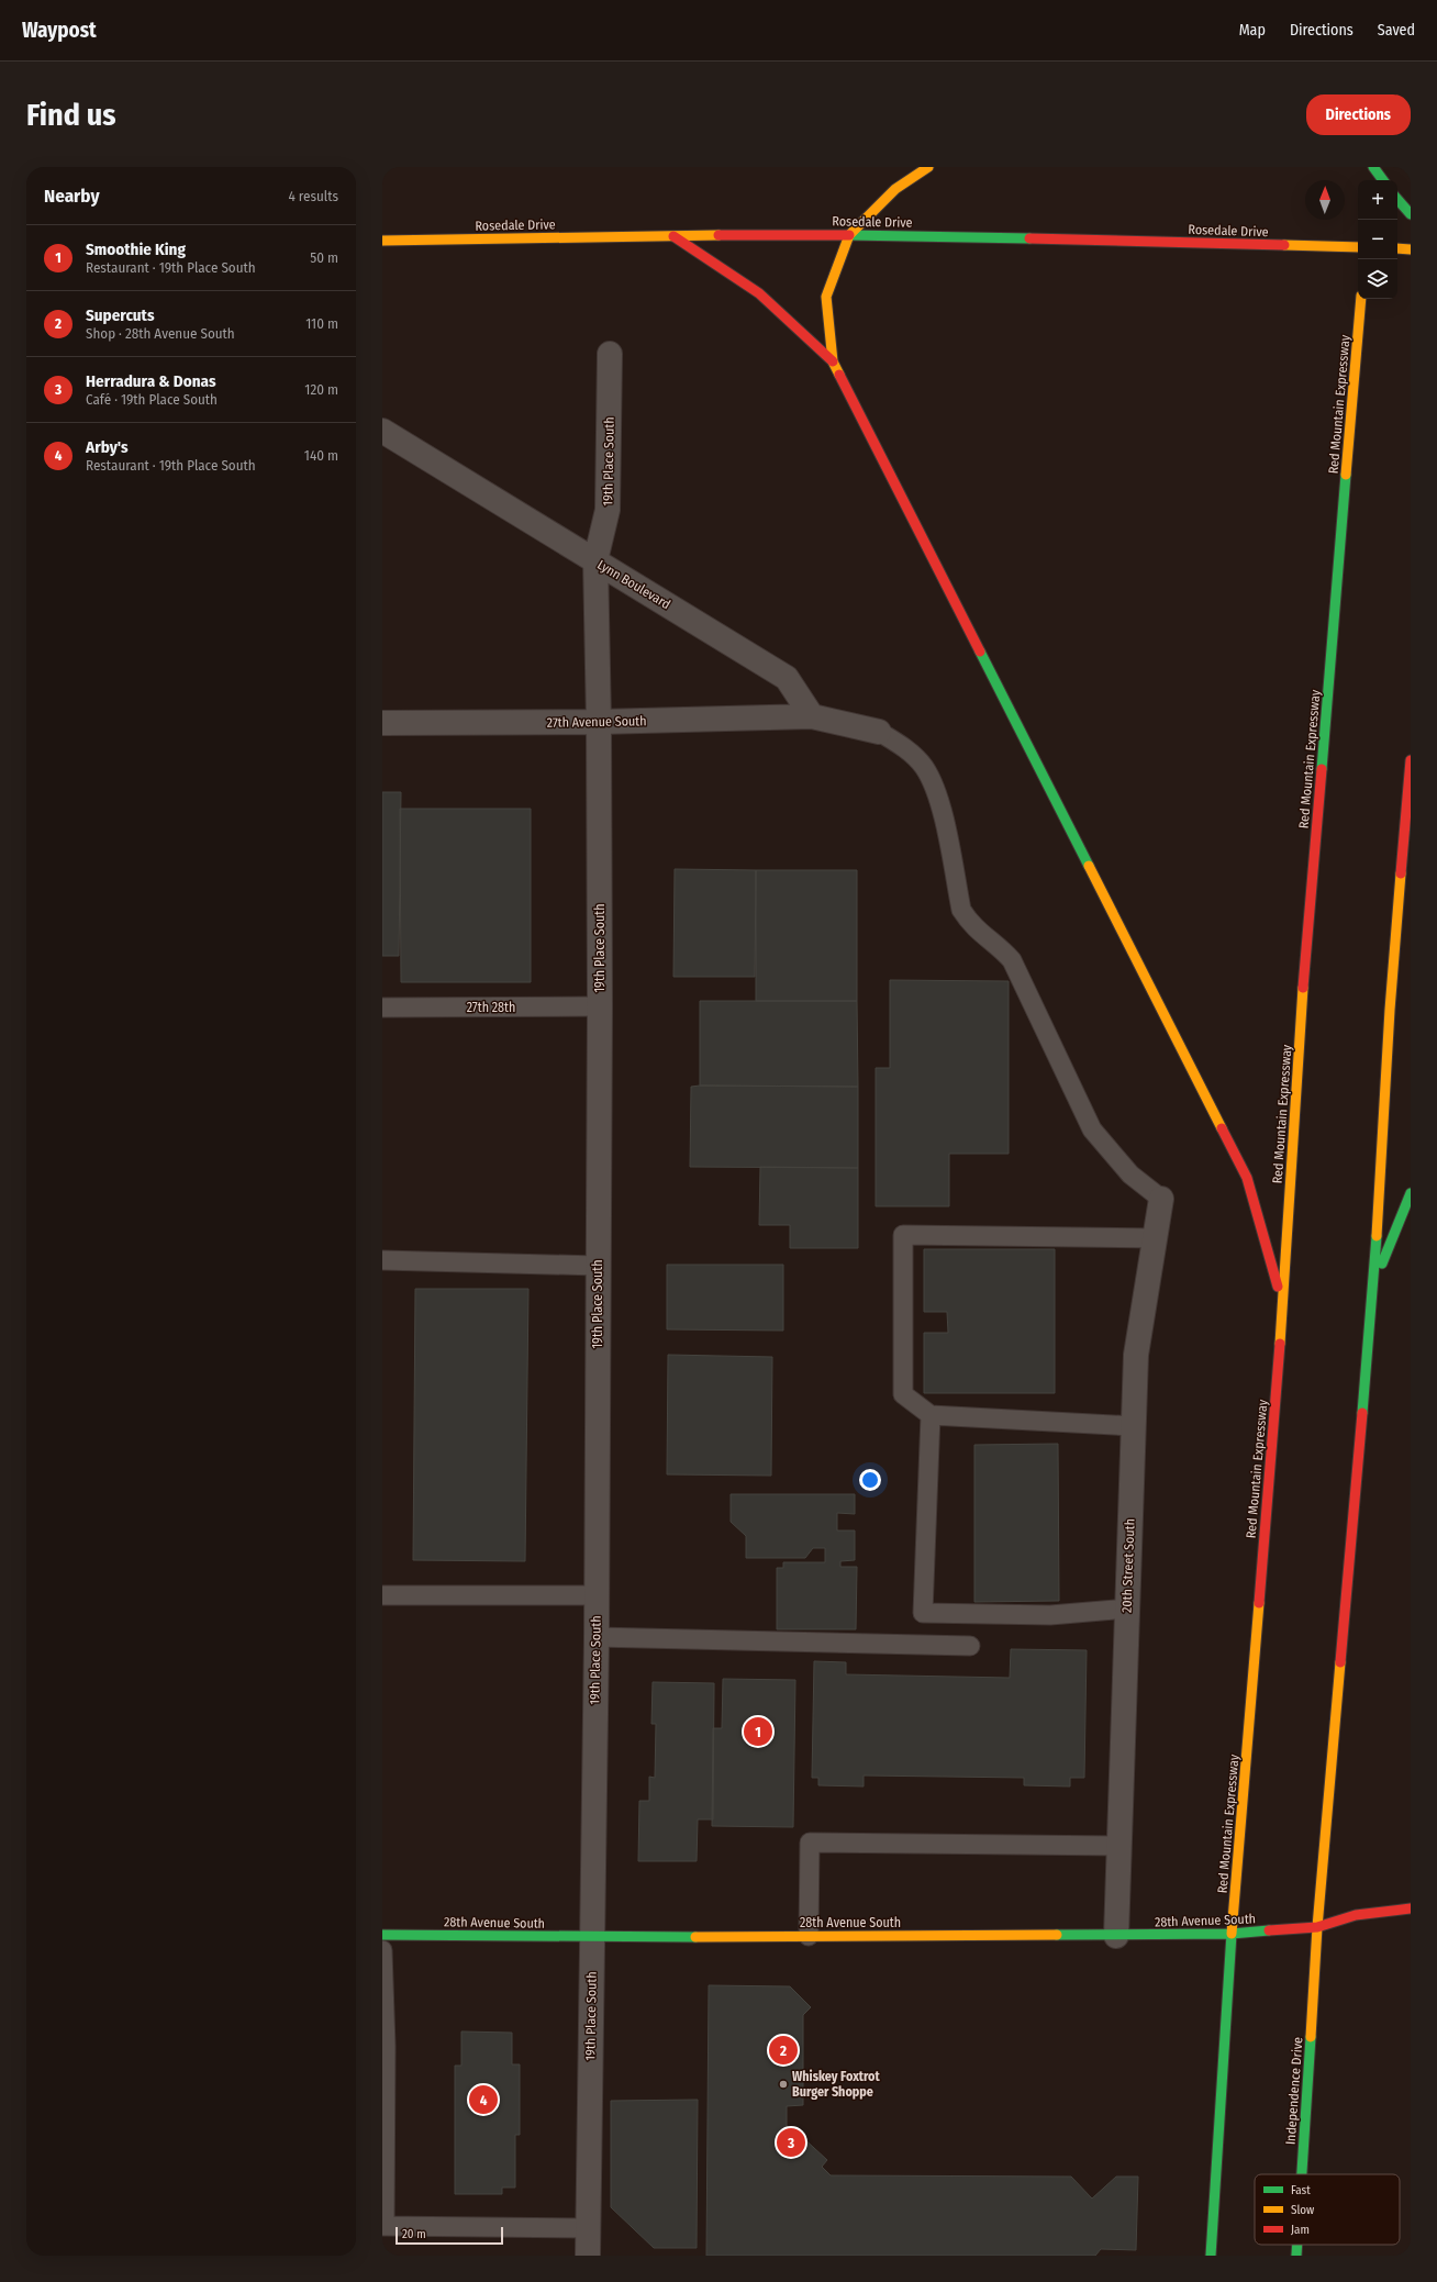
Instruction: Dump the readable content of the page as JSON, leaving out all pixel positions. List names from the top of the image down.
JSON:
{
  "streets": {
    "main road": [
      "Rosedale Drive",
      "Red Mountain Expressway",
      "28th Avenue South",
      "Independence Drive"
    ],
    "street": [
      "19th Place South",
      "Lynn Boulevard",
      "27th Avenue South",
      "20th Street South"
    ],
    "lane": ["27th 28th"]
  },
  "crossings": [
    ["Red Mountain Expressway", "28th Avenue South"],
    ["19th Place South", "Lynn Boulevard"],
    ["19th Place South", "27th Avenue South"],
    ["19th Place South", "27th 28th"],
    ["19th Place South", "28th Avenue South"],
    ["Lynn Boulevard", "27th Avenue South"],
    ["20th Street South", "28th Avenue South"],
    ["28th Avenue South", "Independence Drive"]
  ],
  "places": ["Whiskey Foxtrot Burger Shoppe"],
  "legend": ["Fast", "Slow", "Jam"],
  "scale_bar": "20 m",
  "north": "top",
  "page": {
    "header": "Waypost",
    "nav": ["Map", "Directions", "Saved"],
    "buttons": "Directions",
    "title": "Find us",
    "heading": ["Nearby", "4 results"],
    "map_buttons": ["+", "−"],
    "list": [
      {
        "mark": "1",
        "name": "Smoothie King",
        "note": "Restaurant · 19th Place South",
        "value": "50 m"
      },
      {
        "mark": "2",
        "name": "Supercuts",
        "note": "Shop · 28th Avenue South",
        "value": "110 m"
      },
      {
        "mark": "3",
        "name": "Herradura & Donas",
        "note": "Café · 19th Place South",
        "value": "120 m"
      },
      {
        "mark": "4",
        "name": "Arby's",
        "note": "Restaurant · 19th Place South",
        "value": "140 m"
      }
    ],
    "pins": [
      "1",
      "2",
      "4",
      "3"
    ],
    "scale": "20 m"
  }
}
